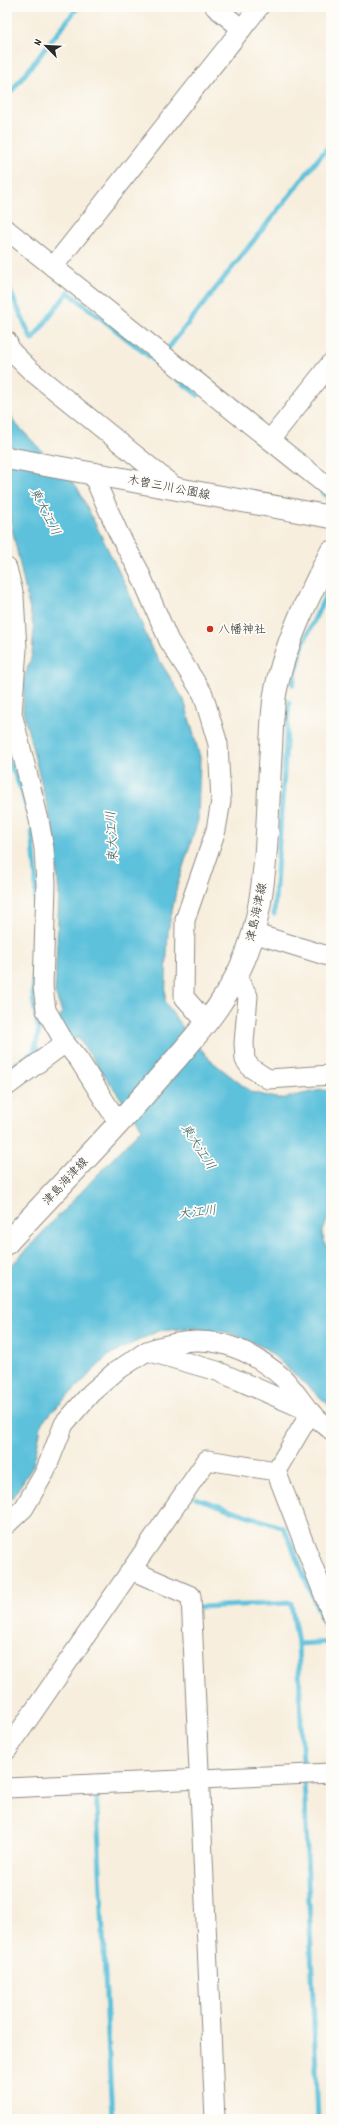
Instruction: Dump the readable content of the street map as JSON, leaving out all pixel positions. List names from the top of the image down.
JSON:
{
  "streets": {
    "main road": ["木曽三川公園線", "津島海津線"]
  },
  "water": ["東大江川", "大江川"],
  "places": ["八幡神社"],
  "north": "top left"
}
